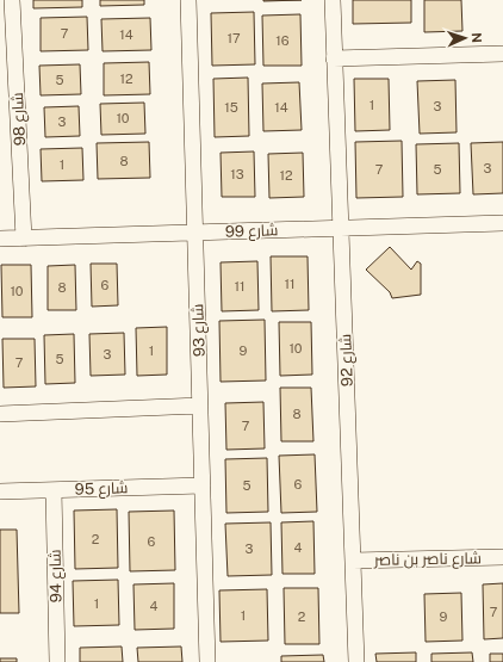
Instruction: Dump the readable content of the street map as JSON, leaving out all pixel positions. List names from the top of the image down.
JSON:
{
  "streets": {
    "street": [
      "شارع 98",
      "شارع 99",
      "شارع 93",
      "شارع 92",
      "شارع 95",
      "شارع ناصر بن ناصر",
      "شارع 94"
    ]
  },
  "crossings": [
    ["شارع 98", "شارع 99"],
    ["شارع 99", "شارع 93"],
    ["شارع 99", "شارع 92"],
    ["شارع 93", "شارع 95"],
    ["شارع 92", "شارع ناصر بن ناصر"],
    ["شارع 95", "شارع 94"]
  ],
  "house_numbers": [
    "7",
    "14",
    "17",
    "16",
    "12",
    "5",
    "1",
    "3",
    "15",
    "14",
    "10",
    "3",
    "8",
    "1",
    "3",
    "7",
    "5",
    "13",
    "12",
    "11",
    "6",
    "11",
    "8",
    "10",
    "10",
    "1",
    "9",
    "3",
    "5",
    "7",
    "8",
    "7",
    "6",
    "5",
    "2",
    "6",
    "4",
    "3",
    "1",
    "4",
    "7",
    "1",
    "2",
    "9"
  ],
  "north": "right"
}
